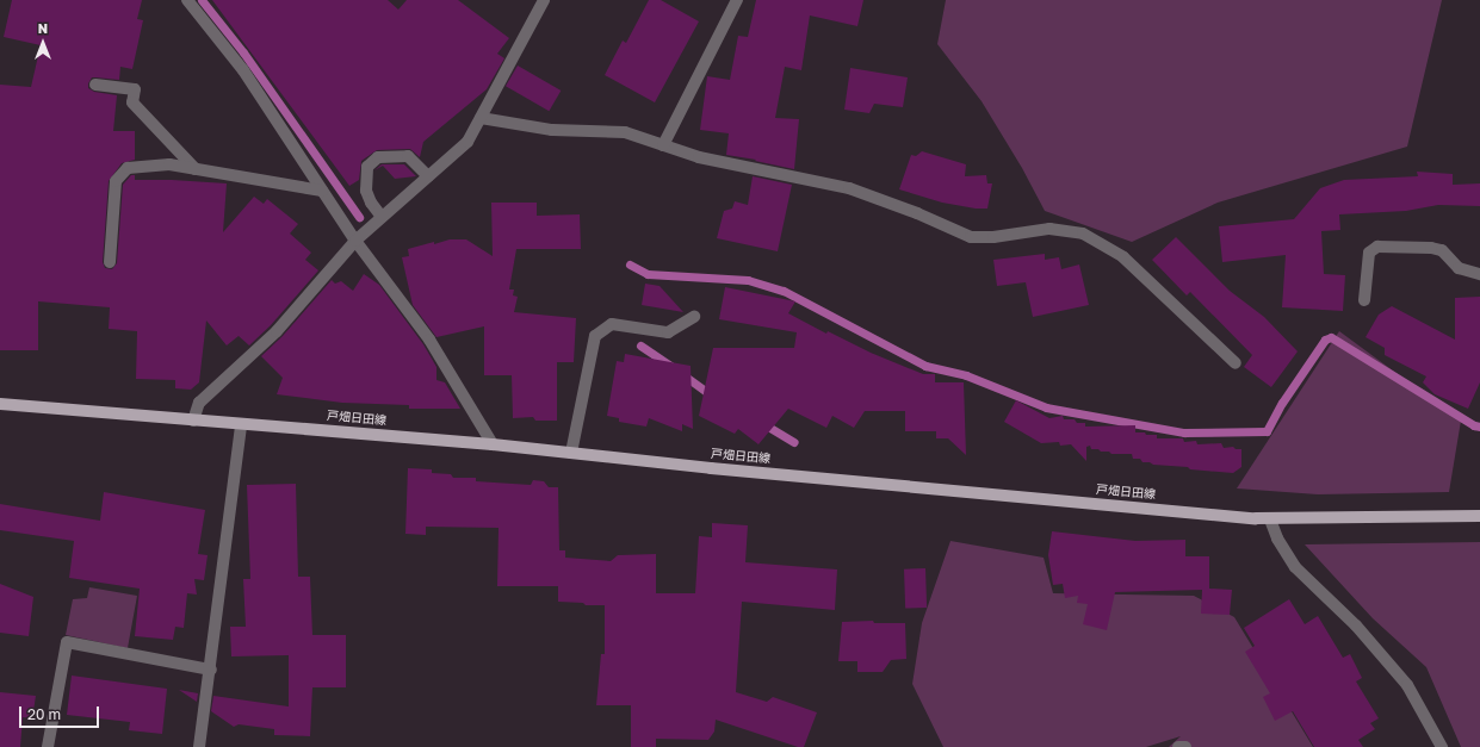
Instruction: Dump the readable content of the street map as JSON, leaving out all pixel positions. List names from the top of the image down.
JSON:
{
  "streets": {
    "main road": ["戸畑日田線"]
  },
  "scale_bar": "20 m",
  "north": "top"
}
